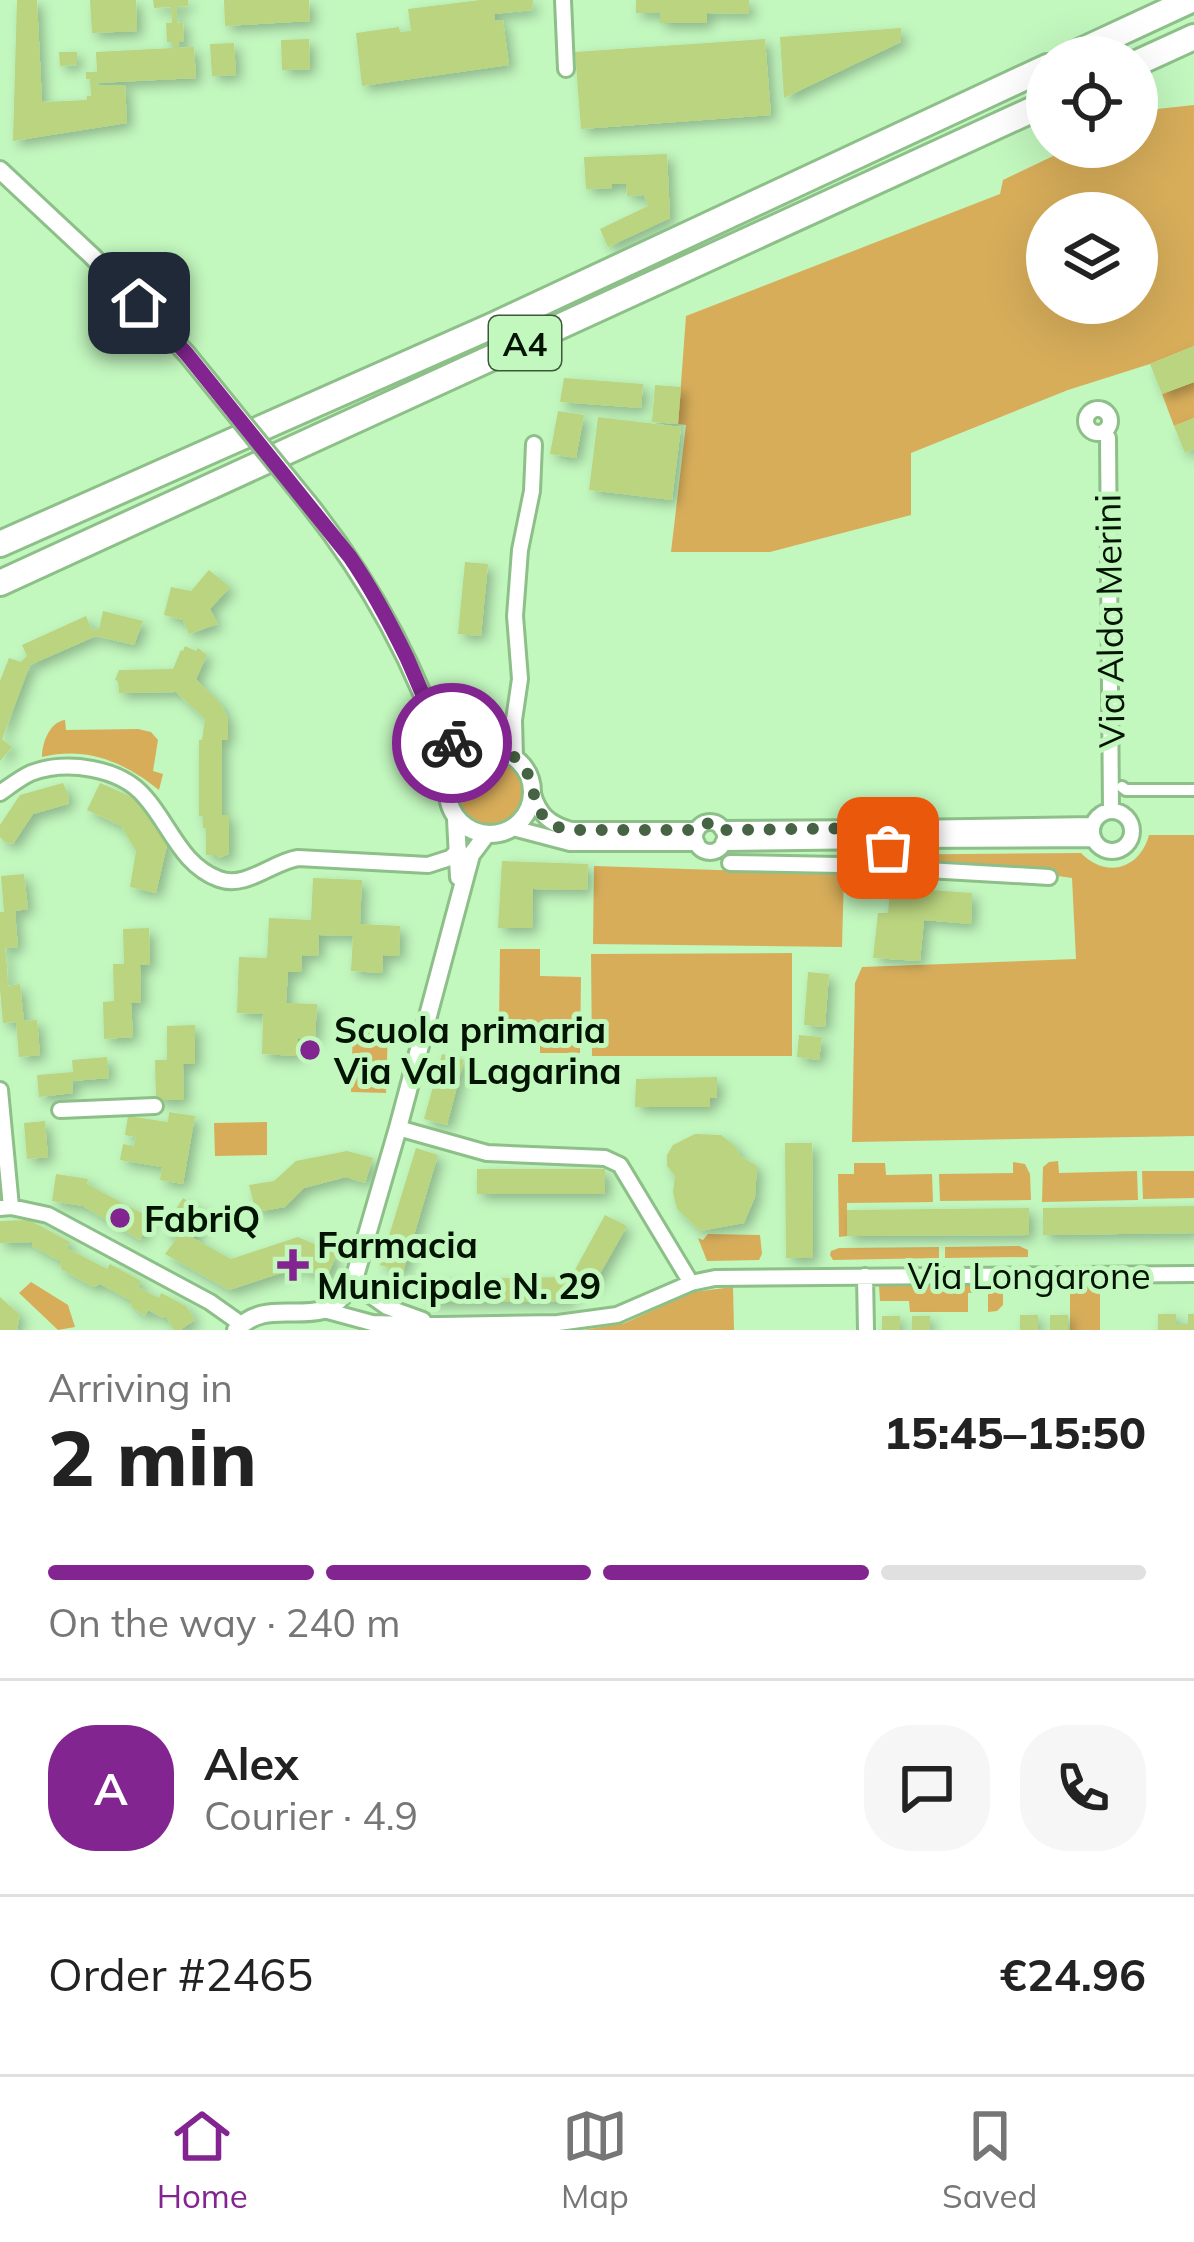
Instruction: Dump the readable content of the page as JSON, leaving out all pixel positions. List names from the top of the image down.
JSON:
{
  "streets": {
    "highway": ["A4"],
    "street": ["Via Alda Merini", "Via Longarone"]
  },
  "places": {
    "other": ["Scuola primaria Via Val Lagarina", "FabriQ"],
    "health": ["Farmacia Municipale N. 29"]
  },
  "page": {
    "heading": ["2 min", "Arriving in", "15:45–15:50"],
    "panel": [
      "Alex",
      "Courier · 4.9",
      "Order #2465",
      "€24.96"
    ],
    "bar": "On the way · 240 m",
    "round": "A",
    "tabs": ["Home", "Map", "Saved"]
  }
}
